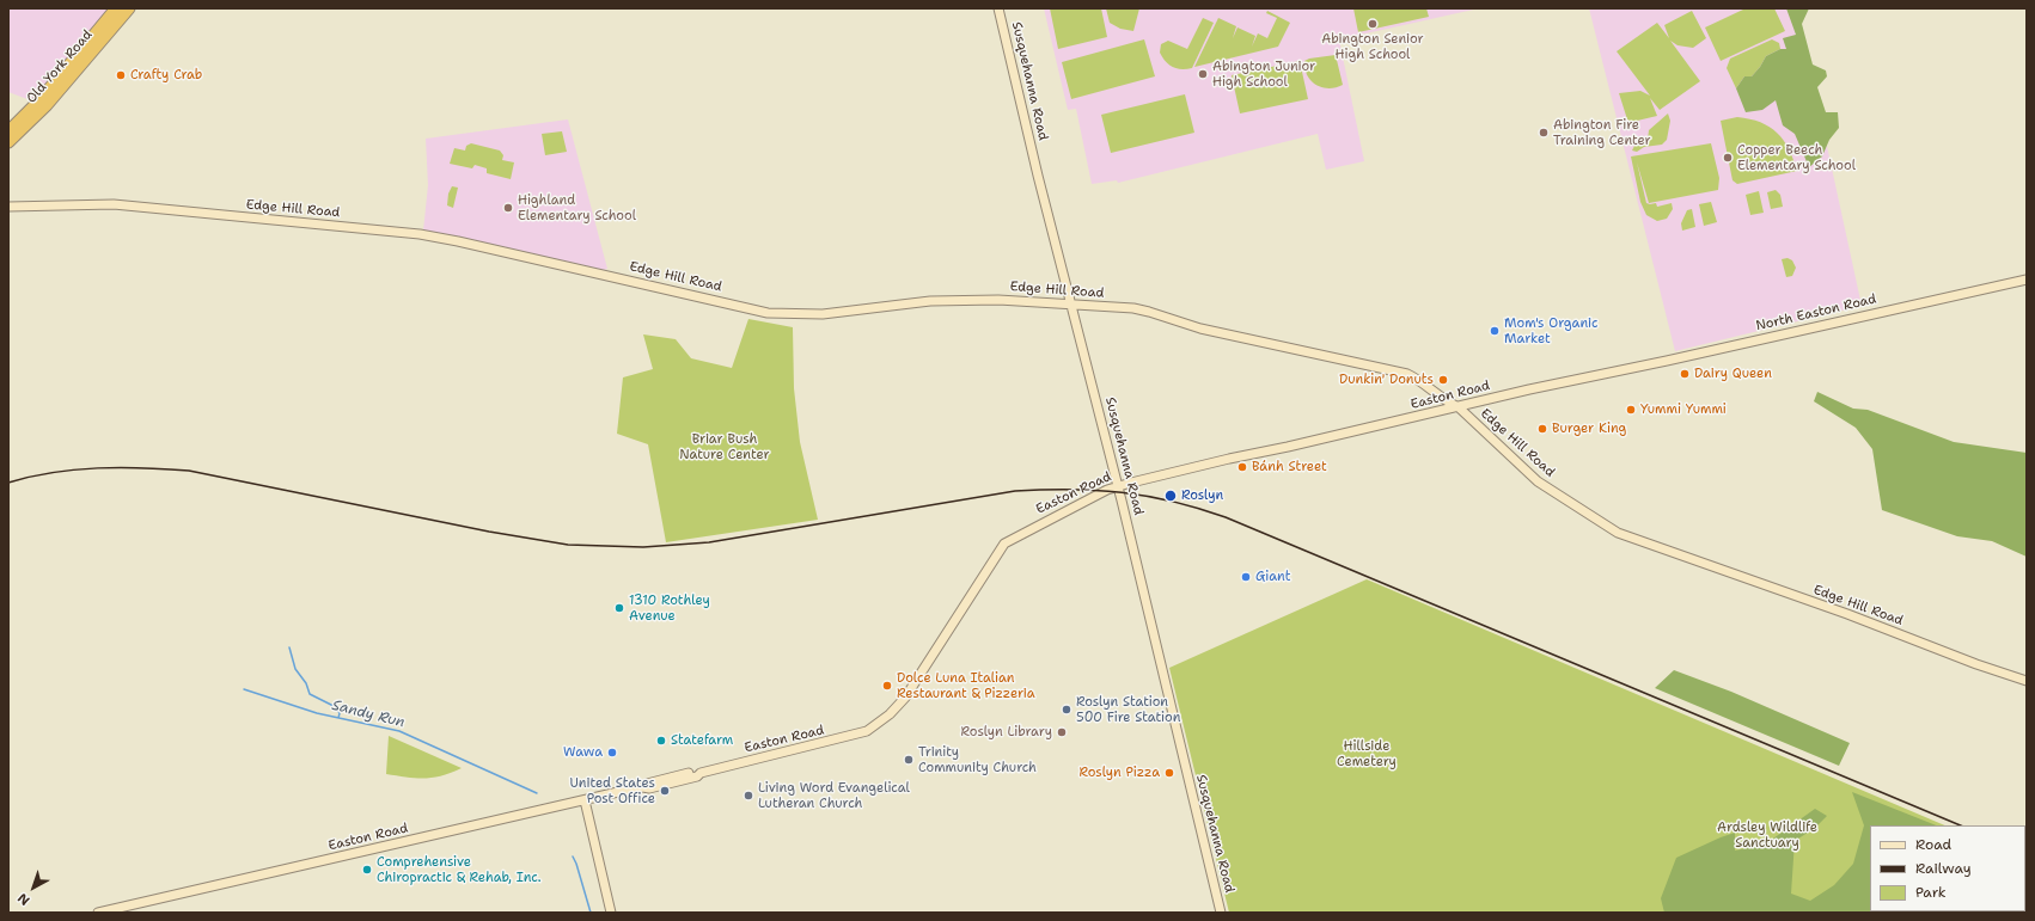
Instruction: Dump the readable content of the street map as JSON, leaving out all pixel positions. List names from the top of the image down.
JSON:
{
  "streets": {
    "highway": ["Old York Road"],
    "main road": [
      "Susquehanna Road",
      "Edge Hill Road",
      "North Easton Road",
      "Easton Road"
    ]
  },
  "crossings": [
    ["Susquehanna Road", "Edge Hill Road"],
    ["Susquehanna Road", "Easton Road"],
    ["Edge Hill Road", "Easton Road"],
    ["North Easton Road", "Easton Road"]
  ],
  "water": ["Sandy Run"],
  "parks": ["Briar Bush Nature Center", "Hillside Cemetery", "Ardsley Wildlife Sanctuary"],
  "places": [
    "Abington Senior High School",
    "Abington Junior High School",
    "Crafty Crab",
    "Abington Fire Training Center",
    "Copper Beech Elementary School",
    "Highland Elementary School",
    "Mom's Organic Market",
    "Dairy Queen",
    "Dunkin' Donuts",
    "Yummi Yummi",
    "Burger King",
    "Bánh Street",
    "Roslyn",
    "Giant",
    "1310 Rothley Avenue",
    "Dolce Luna Italian Restaurant & Pizzeria",
    "Roslyn Station 500 Fire Station",
    "Roslyn Library",
    "Statefarm",
    "Wawa",
    "Trinity Community Church",
    "Roslyn Pizza",
    "United States Post Office",
    "Living Word Evangelical Lutheran Church",
    "Comprehensive Chiropractic & Rehab, Inc."
  ],
  "legend": ["Road", "Railway", "Park"],
  "north": "bottom left"
}
